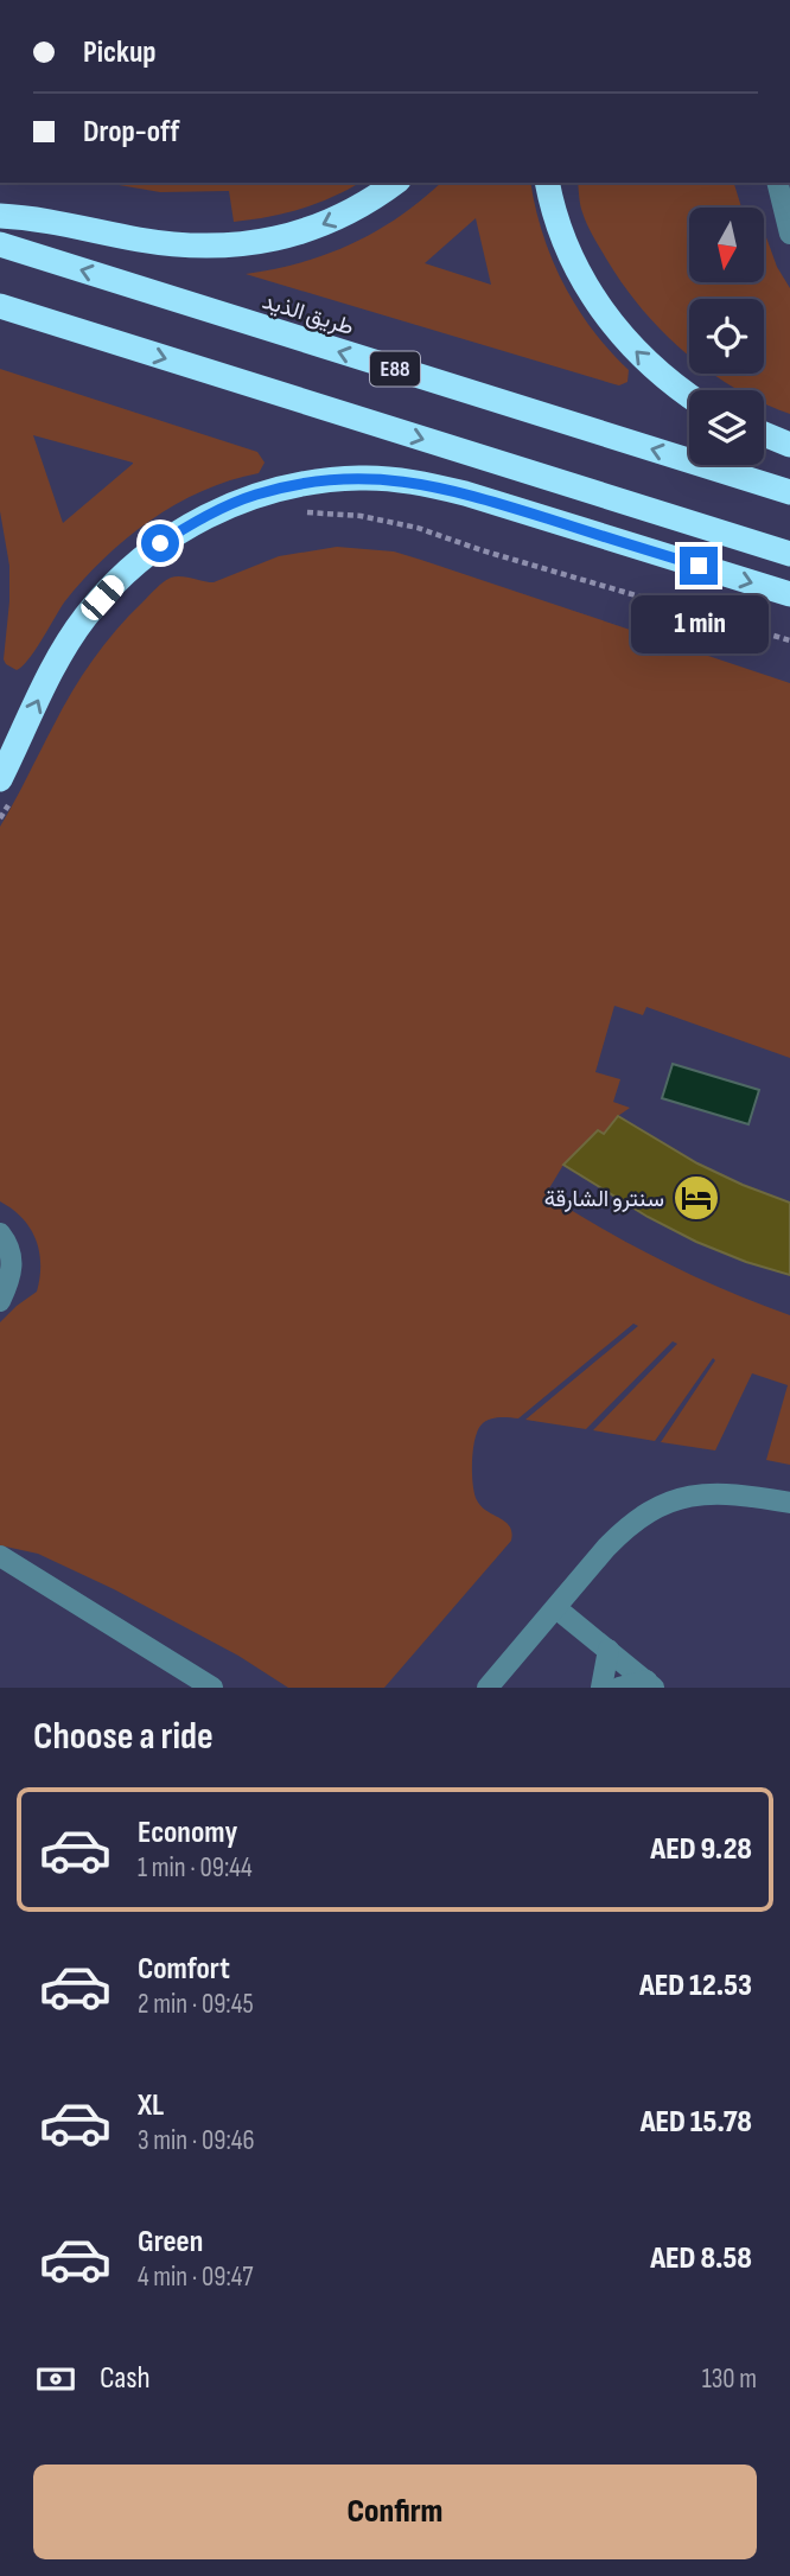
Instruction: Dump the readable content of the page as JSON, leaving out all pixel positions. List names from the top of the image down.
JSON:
{
  "streets": {
    "highway": ["طريق الذيد", "E88"]
  },
  "places": {
    "hotel": ["سنترو الشارقة"]
  },
  "north": "bottom",
  "page": {
    "banner": ["Pickup", "Drop-off"],
    "bubble": "1 min",
    "heading": "Choose a ride",
    "list": [
      {
        "name": "Economy",
        "note": "1 min · 09:44",
        "value": "AED 9.28"
      },
      {
        "name": "Comfort",
        "note": "2 min · 09:45",
        "value": "AED 12.53"
      },
      {
        "name": "XL",
        "note": "3 min · 09:46",
        "value": "AED 15.78"
      },
      {
        "name": "Green",
        "note": "4 min · 09:47",
        "value": "AED 8.58"
      }
    ],
    "pay": ["Cash", "130 m"],
    "buttons": "Confirm"
  }
}
